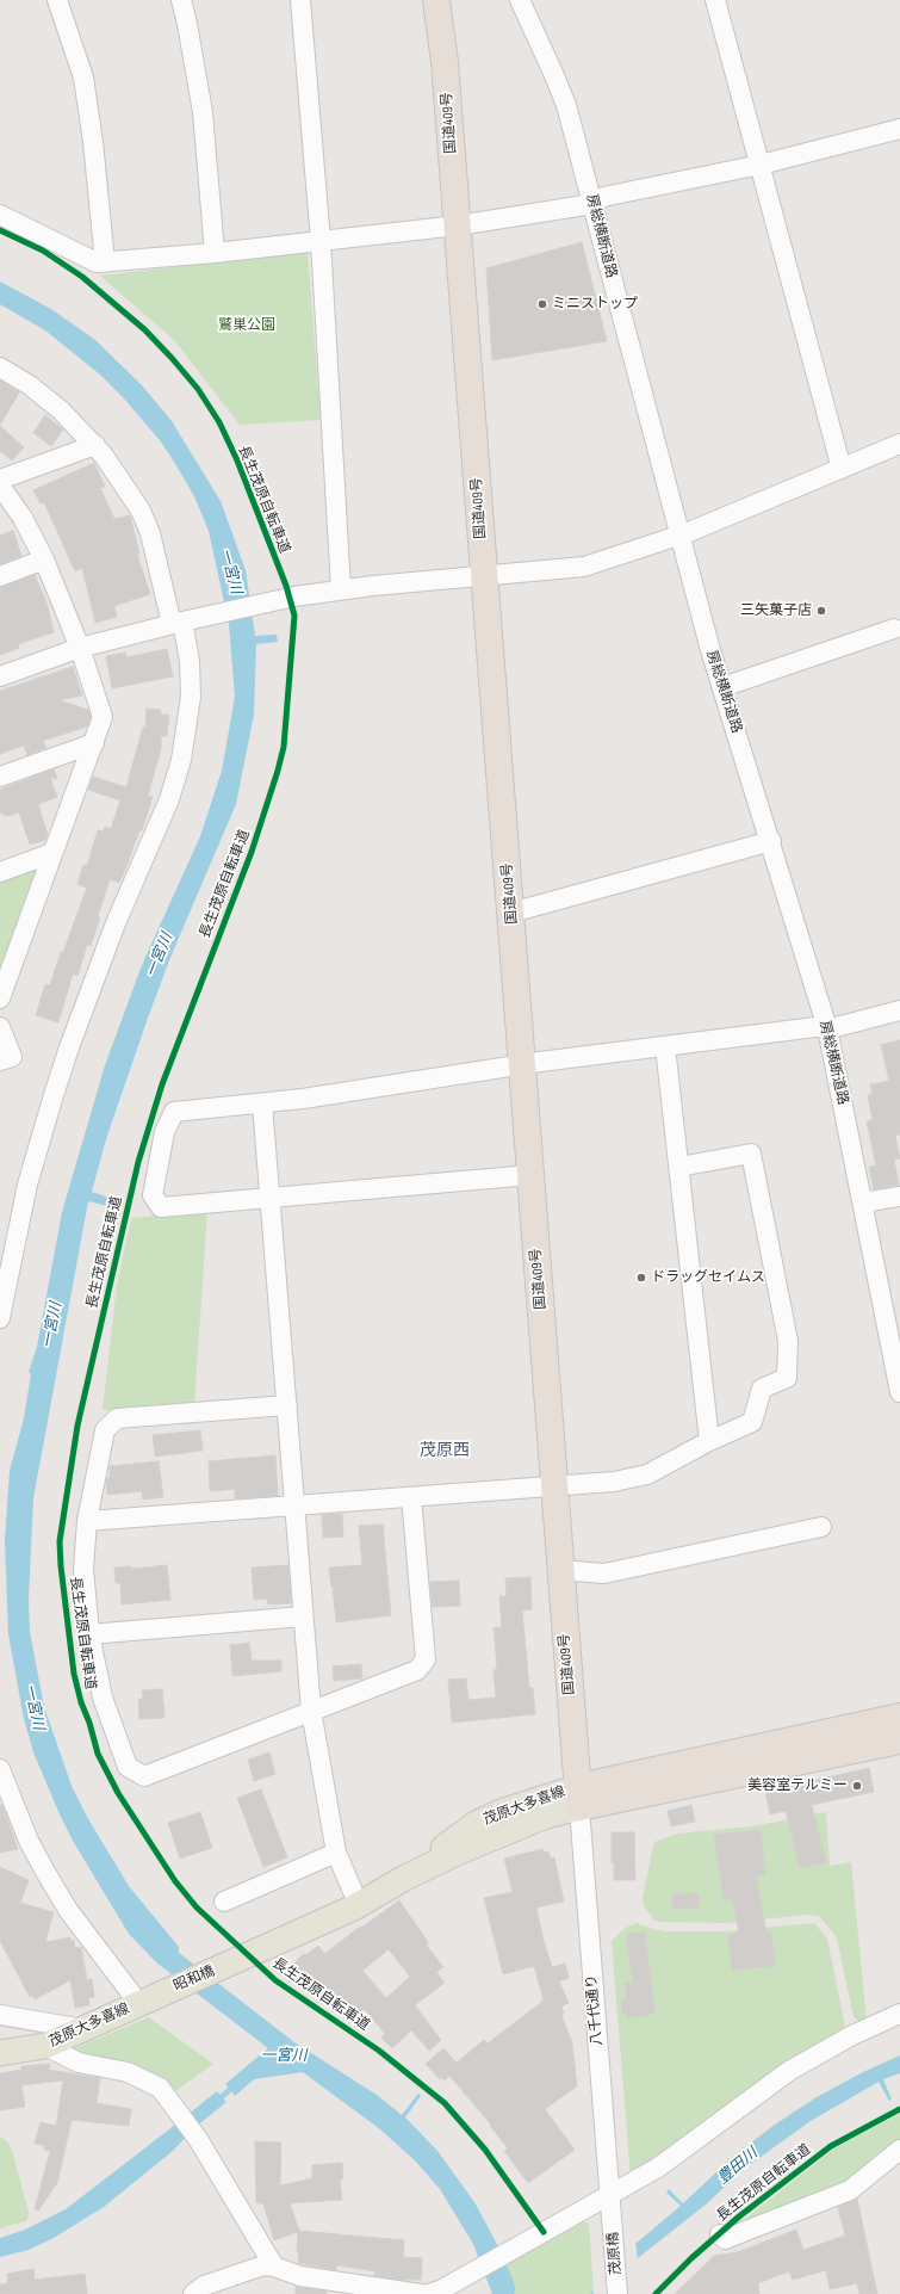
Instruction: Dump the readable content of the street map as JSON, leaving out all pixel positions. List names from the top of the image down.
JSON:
{
  "streets": {
    "highway": ["国道409号"],
    "main road": ["茂原大多喜線", "昭和橋"],
    "street": ["房総横断道路", "八千代通り", "茂原橋"],
    "cycle path": ["長生茂原自転車道"]
  },
  "crossings": [
    ["国道409号", "茂原大多喜線"],
    ["国道409号", "八千代通り"],
    ["茂原大多喜線", "昭和橋"],
    ["茂原大多喜線", "八千代通り"],
    ["八千代通り", "茂原橋"]
  ],
  "districts": ["茂原西"],
  "water": ["一宮川", "豊田川"],
  "parks": ["鷲巣公園"],
  "places": [
    "ミニストップ",
    "三矢菓子店",
    "ドラッグセイムス",
    "美容室テルミー"
  ]
}
